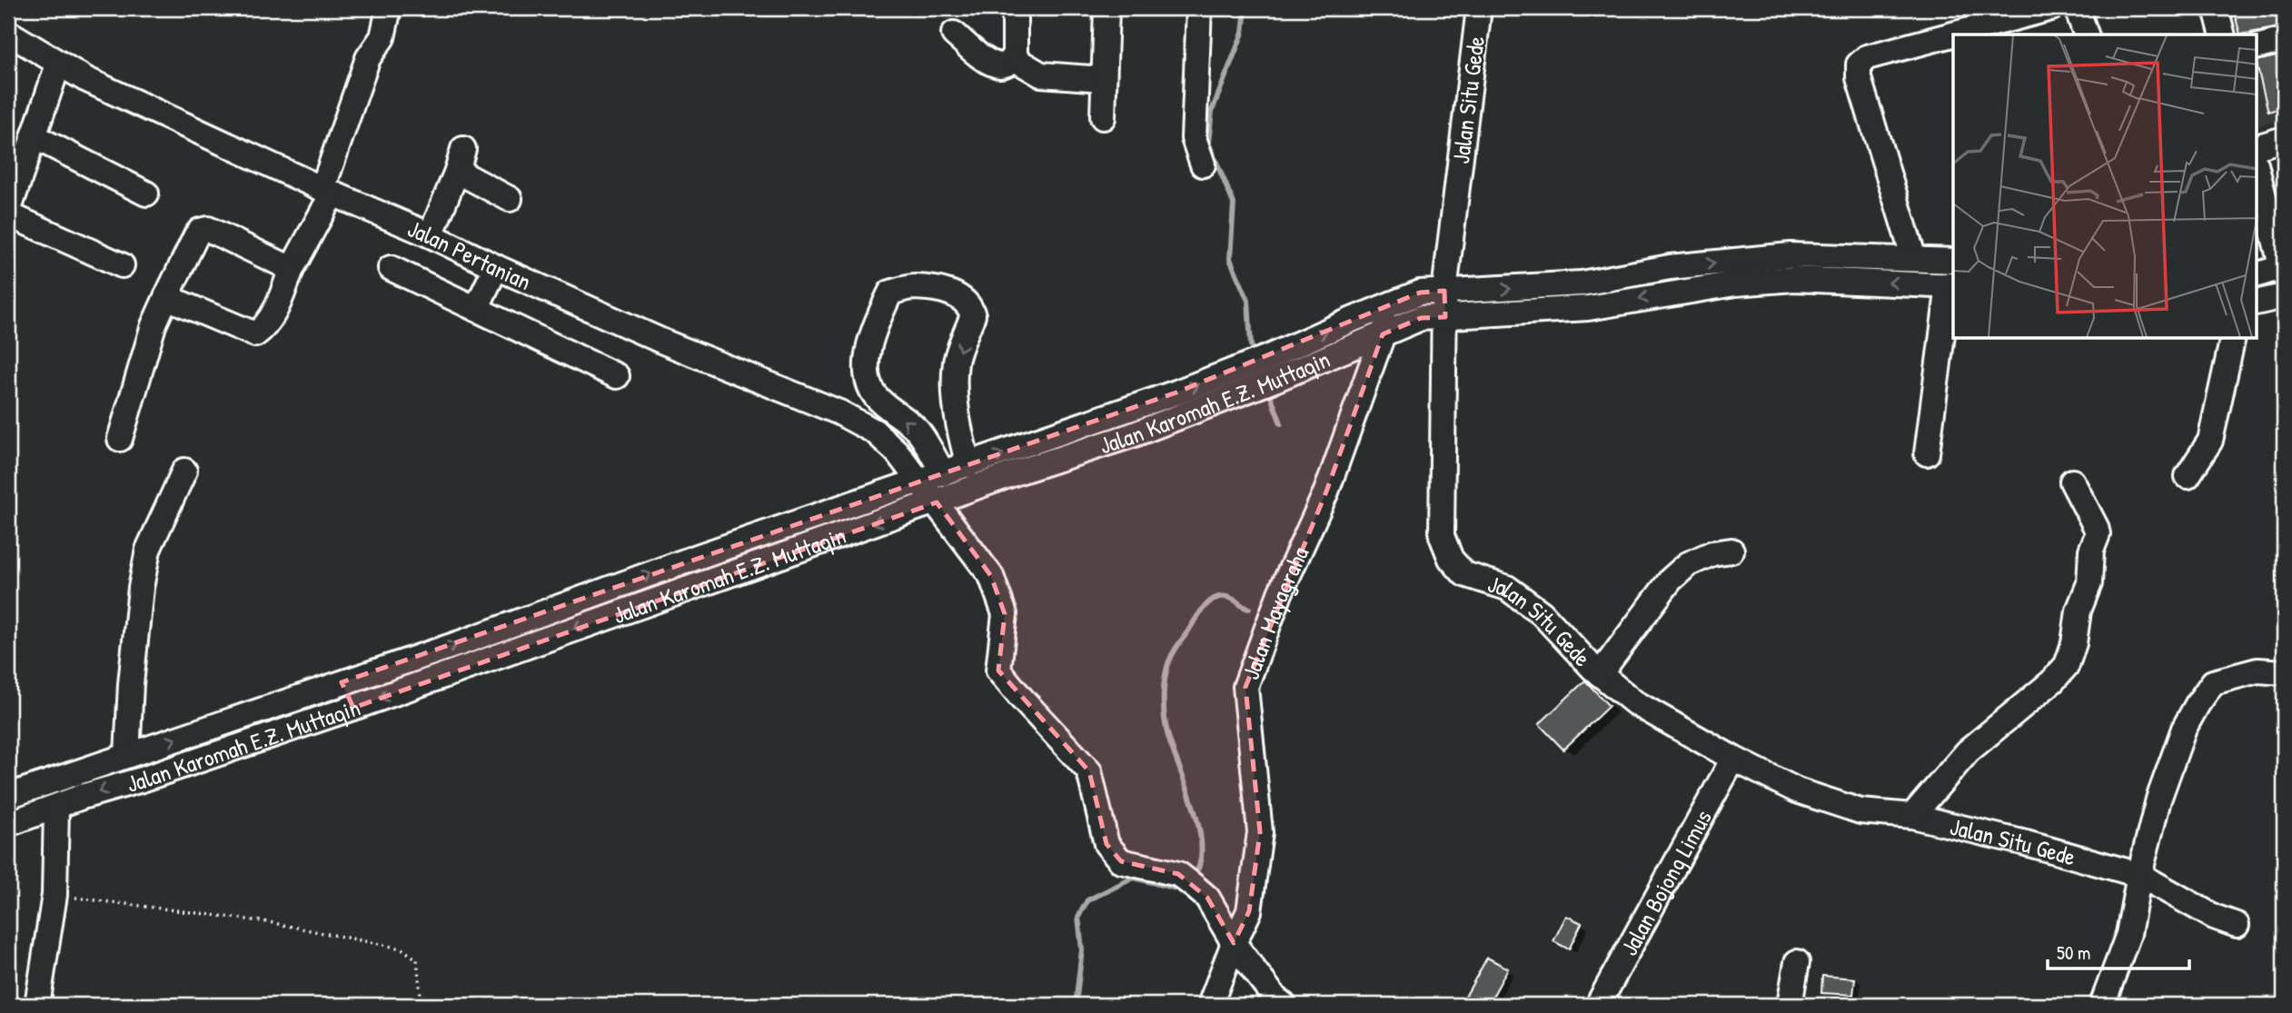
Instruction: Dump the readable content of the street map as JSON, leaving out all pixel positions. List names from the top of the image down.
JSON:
{
  "streets": {
    "street": [
      "Jalan Situ Gede",
      "Jalan Pertanian",
      "Jalan Karomah E.Z. Muttaqin",
      "Jalan Mayagraha",
      "Jalan Bojong Limus"
    ]
  },
  "crossings": [
    ["Jalan Situ Gede", "Jalan Karomah E.Z. Muttaqin"],
    ["Jalan Situ Gede", "Jalan Bojong Limus"],
    ["Jalan Pertanian", "Jalan Karomah E.Z. Muttaqin"],
    ["Jalan Pertanian", "Jalan Mayagraha"],
    ["Jalan Karomah E.Z. Muttaqin", "Jalan Mayagraha"]
  ],
  "scale_bar": "50 m"
}
